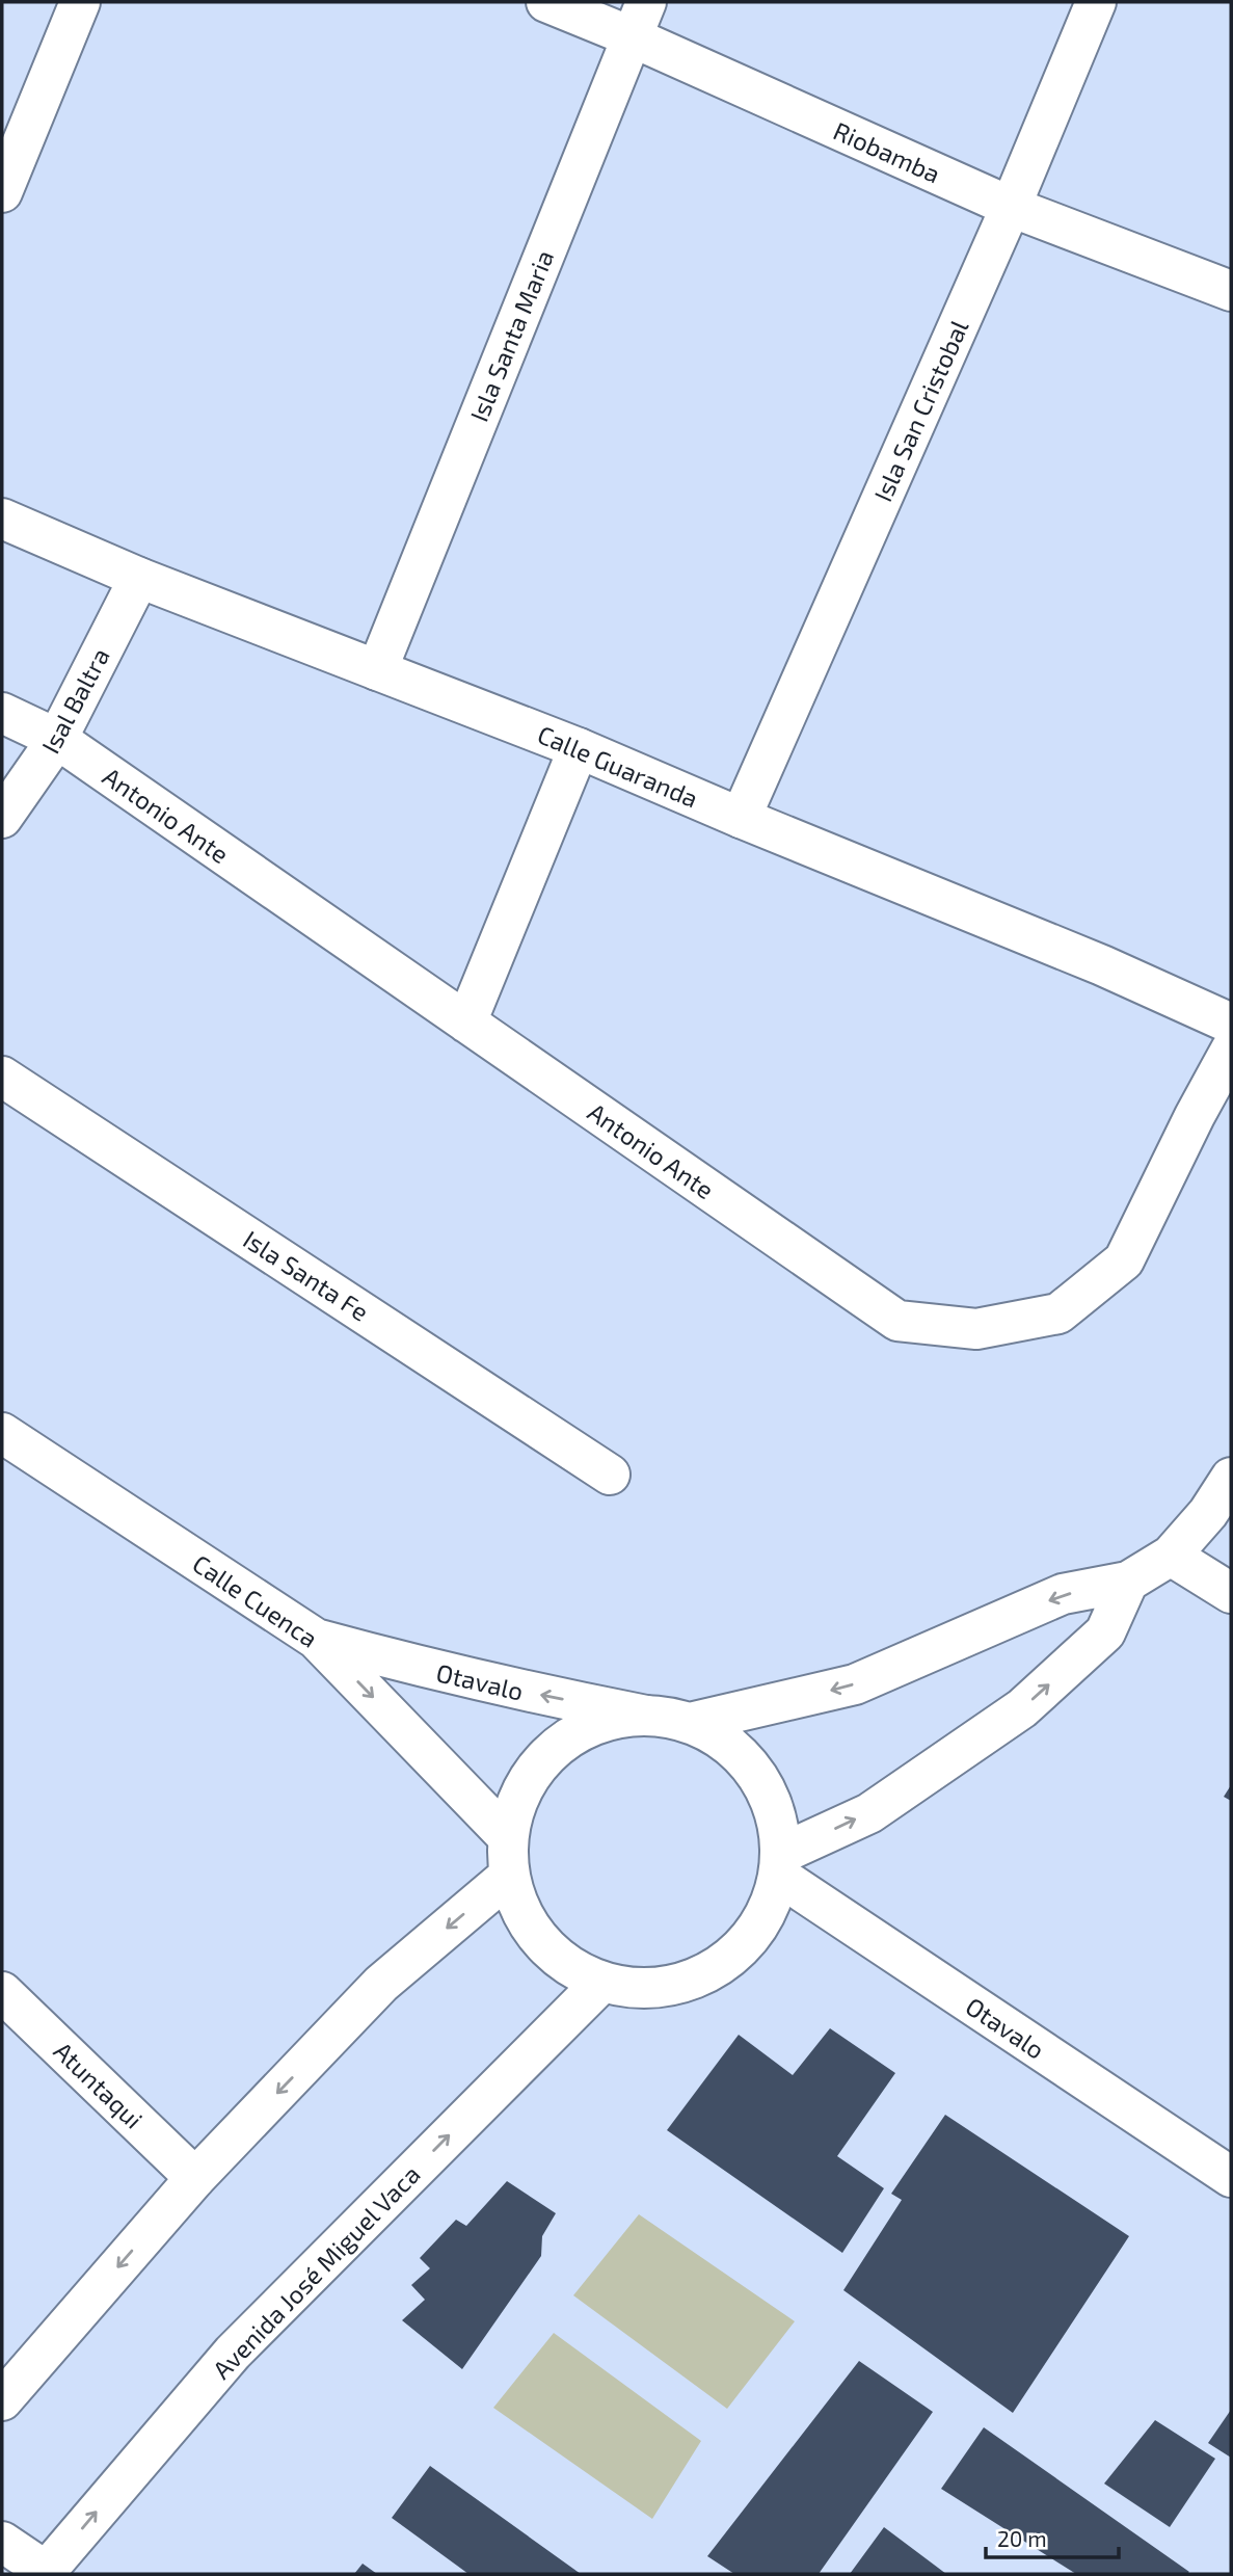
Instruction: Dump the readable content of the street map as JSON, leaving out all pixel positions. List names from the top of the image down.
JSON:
{
  "streets": {
    "street": [
      "Riobamba",
      "Isla Santa Maria",
      "Isla San Cristobal",
      "Isal Baltra",
      "Calle Guaranda",
      "Antonio Ante",
      "Isla Santa Fe",
      "Calle Cuenca",
      "Otavalo",
      "Atuntaqui",
      "Avenida José Miguel Vaca"
    ]
  },
  "crossings": [
    ["Riobamba", "Isla Santa Maria"],
    ["Riobamba", "Isla San Cristobal"],
    ["Isla Santa Maria", "Calle Guaranda"],
    ["Isla San Cristobal", "Calle Guaranda"],
    ["Isal Baltra", "Calle Guaranda"],
    ["Isal Baltra", "Antonio Ante"],
    ["Calle Cuenca", "Otavalo"]
  ],
  "one_way": ["Calle Cuenca", "Otavalo"],
  "scale_bar": "20 m"
}
